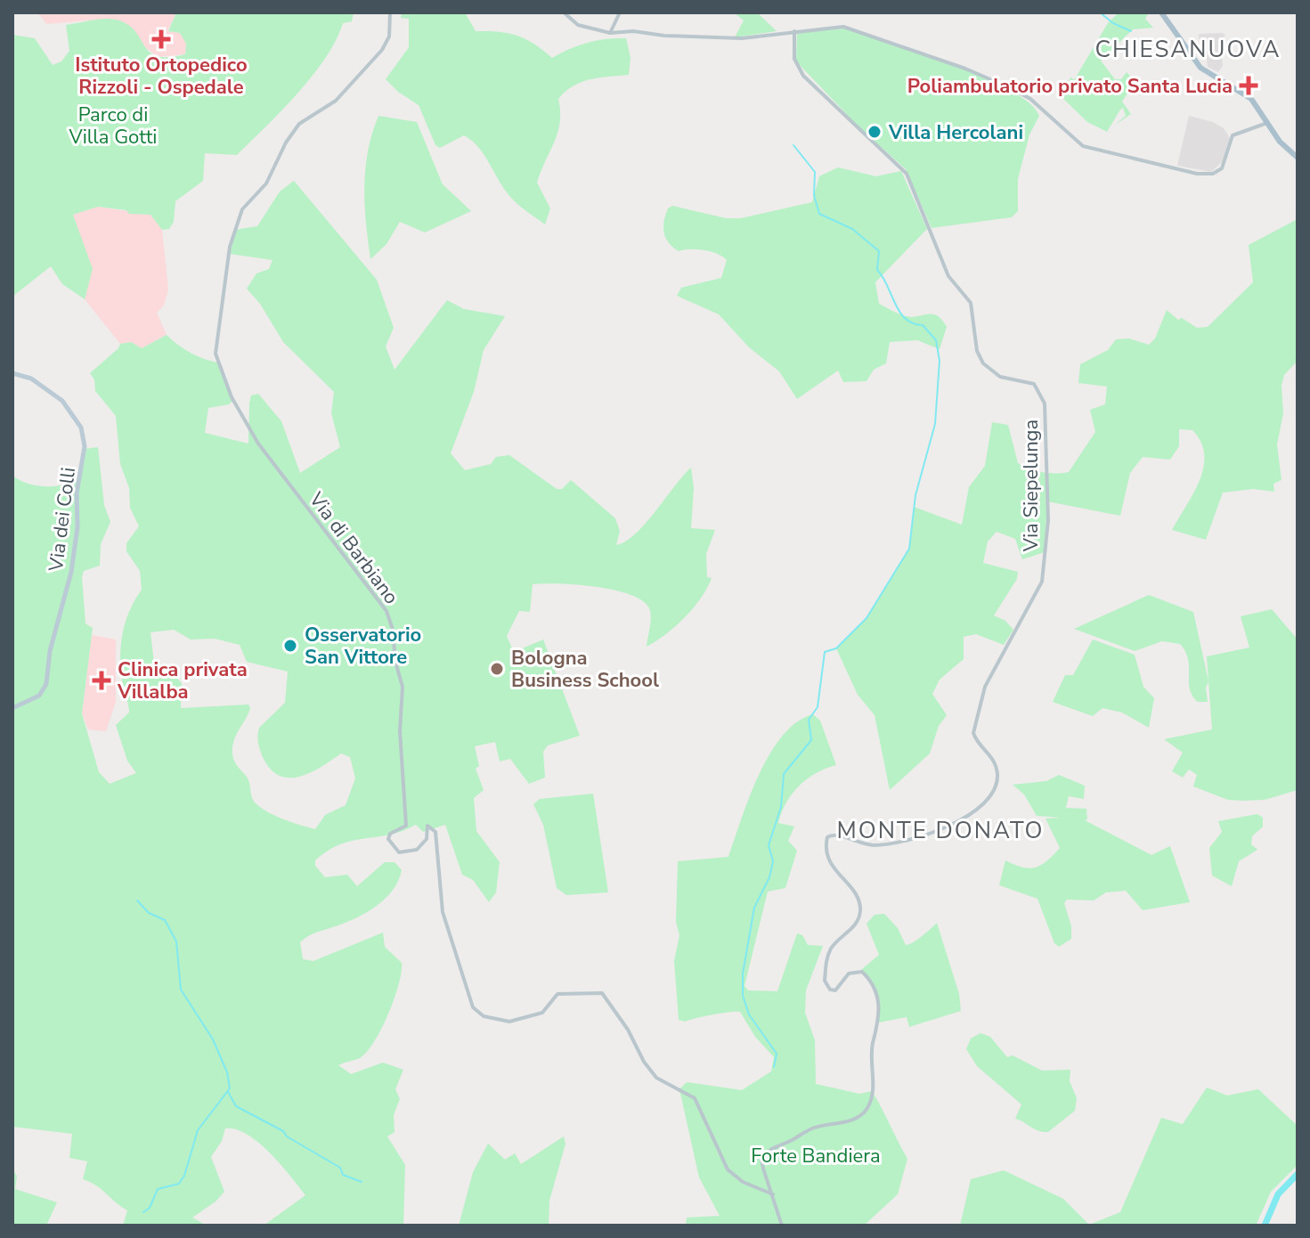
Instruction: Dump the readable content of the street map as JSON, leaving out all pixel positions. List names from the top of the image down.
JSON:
{
  "streets": {
    "main road": ["Via dei Colli"],
    "street": ["Via Siepelunga", "Via di Barbiano"]
  },
  "crossings": [
    ["Via Siepelunga", "Via di Barbiano"]
  ],
  "districts": ["CHIESANUOVA", "MONTE DONATO"],
  "parks": ["Parco di Villa Gotti", "Forte Bandiera"],
  "places": {
    "health": ["Istituto Ortopedico Rizzoli - Ospedale", "Poliambulatorio privato Santa Lucia", "Clinica privata Villalba"],
    "other": ["Villa Hercolani", "Osservatorio San Vittore", "Bologna Business School"]
  }
}
